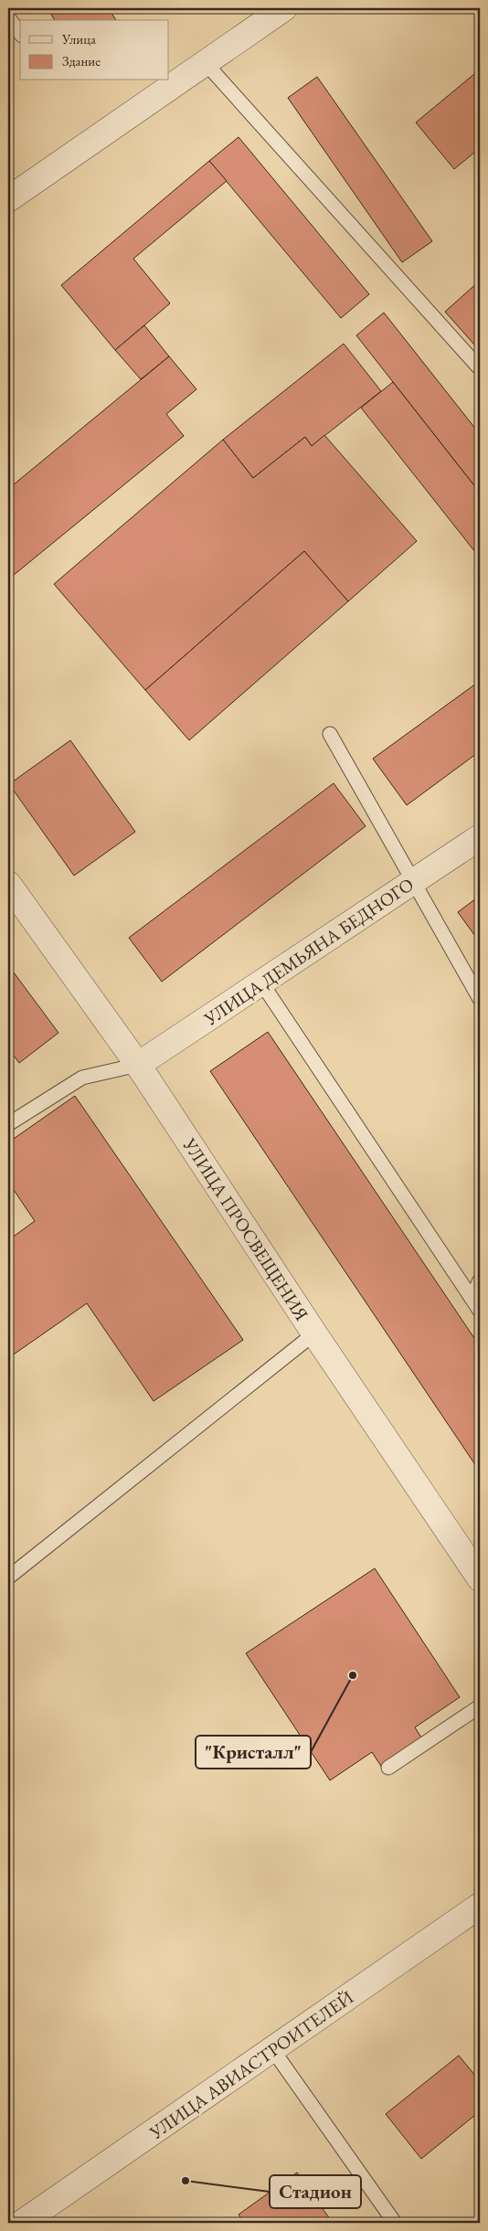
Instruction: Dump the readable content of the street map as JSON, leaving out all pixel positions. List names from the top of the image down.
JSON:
{
  "streets": {
    "street": ["УЛИЦА ДЕМЬЯНА БЕДНОГО", "УЛИЦА ПРОСВЕЩЕНИЯ", "УЛИЦА АВИАСТРОИТЕЛЕЙ"]
  },
  "crossings": [
    ["УЛИЦА ДЕМЬЯНА БЕДНОГО", "УЛИЦА ПРОСВЕЩЕНИЯ"]
  ],
  "places": ["\"Кристалл\"", "Стадион"],
  "legend": ["Улица", "Здание"]
}
